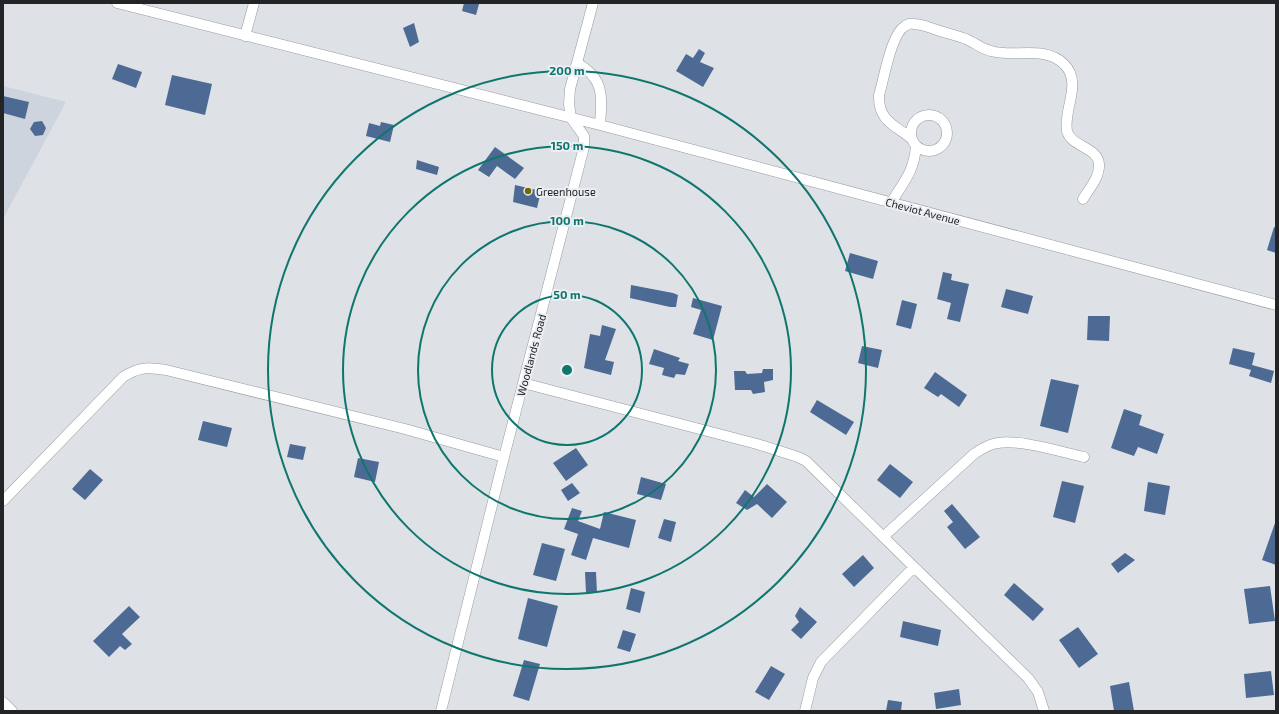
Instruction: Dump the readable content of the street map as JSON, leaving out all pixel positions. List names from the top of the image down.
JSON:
{
  "streets": {
    "street": ["Cheviot Avenue", "Woodlands Road"]
  },
  "crossings": [
    ["Cheviot Avenue", "Woodlands Road"]
  ],
  "places": ["Greenhouse"],
  "rings": [
    "200 m",
    "150 m",
    "100 m",
    "50 m"
  ]
}
